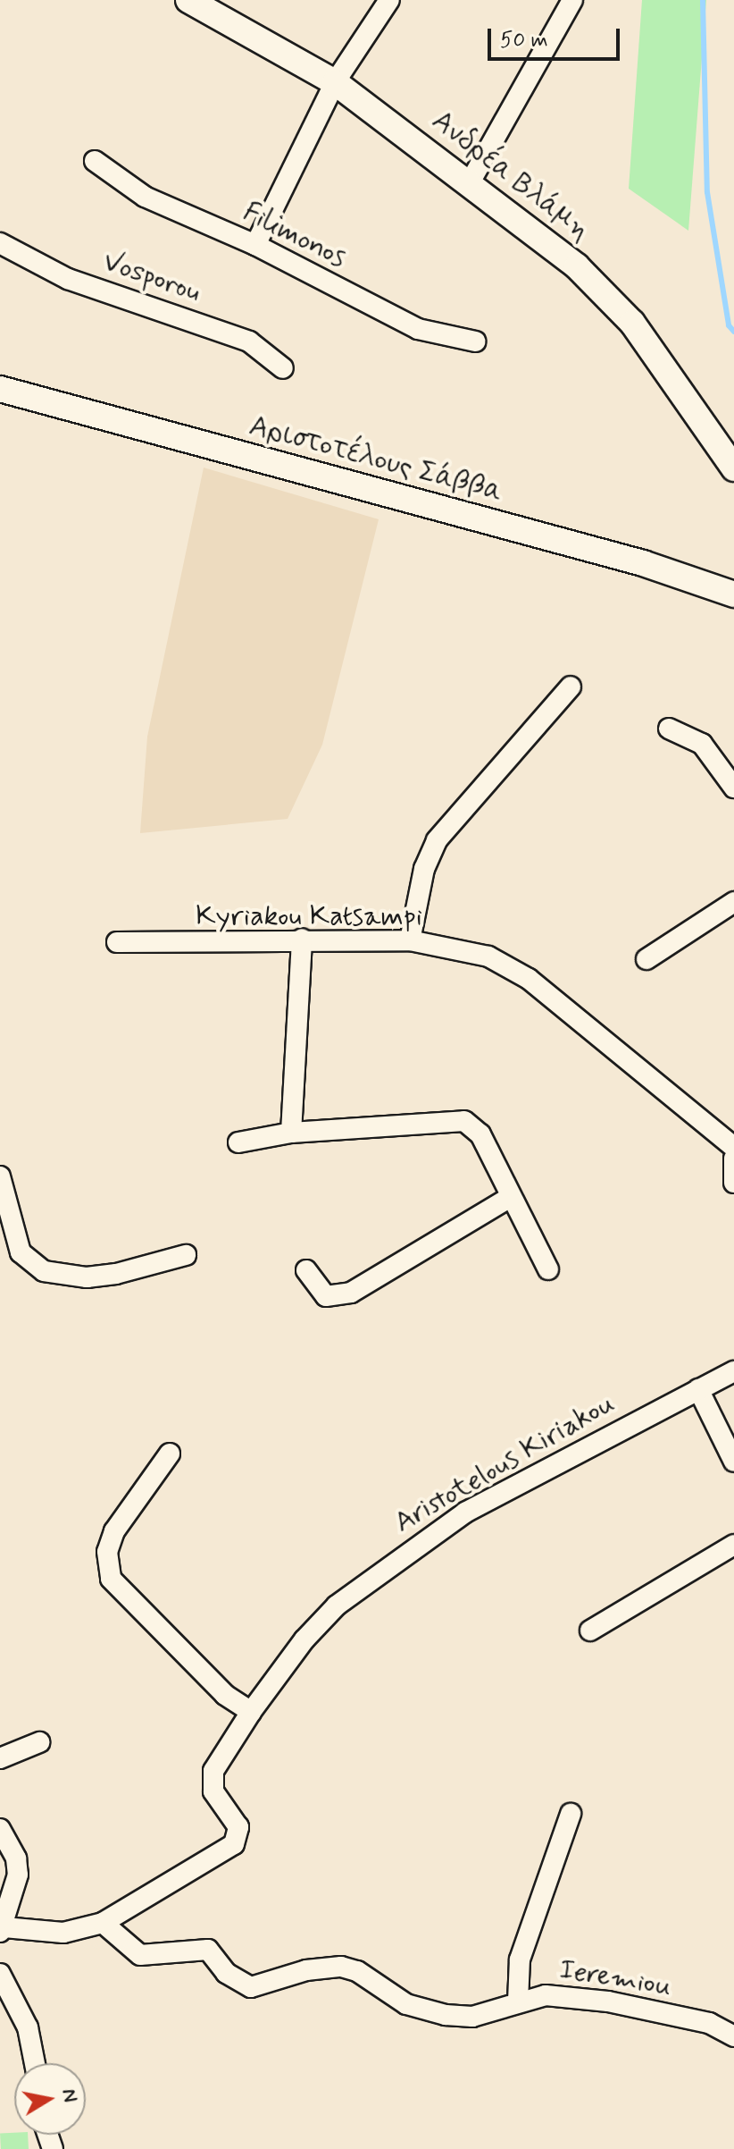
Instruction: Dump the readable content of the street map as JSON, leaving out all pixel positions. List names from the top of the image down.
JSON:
{
  "streets": {
    "street": [
      "Ανδρέα Βλάμη",
      "Filimonos",
      "Vosporou",
      "Αριστοτέλους Σάββα",
      "Kyriakou Katsampi",
      "Aristotelous Kiriakou",
      "Ieremiou"
    ]
  },
  "crossings": [
    ["Aristotelous Kiriakou", "Ieremiou"]
  ],
  "scale_bar": "50 m",
  "north": "right"
}
